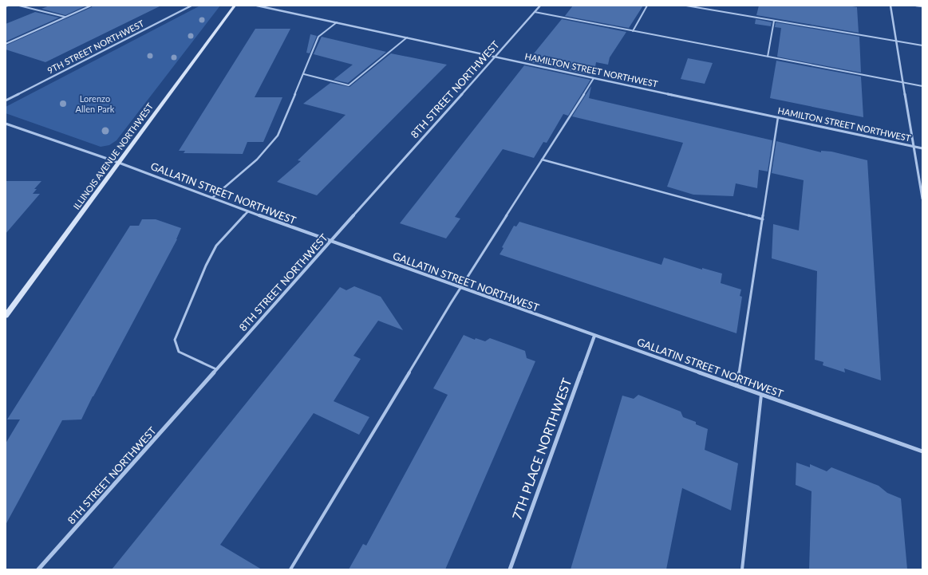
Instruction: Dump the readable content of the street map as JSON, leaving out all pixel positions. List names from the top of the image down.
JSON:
{
  "streets": {
    "street": [
      "9TH STREET NORTHWEST",
      "HAMILTON STREET NORTHWEST",
      "8TH STREET NORTHWEST",
      "ILLINOIS AVENUE NORTHWEST",
      "GALLATIN STREET NORTHWEST",
      "7TH PLACE NORTHWEST"
    ]
  },
  "crossings": [
    ["HAMILTON STREET NORTHWEST", "8TH STREET NORTHWEST"],
    ["8TH STREET NORTHWEST", "GALLATIN STREET NORTHWEST"],
    ["ILLINOIS AVENUE NORTHWEST", "GALLATIN STREET NORTHWEST"],
    ["GALLATIN STREET NORTHWEST", "7TH PLACE NORTHWEST"]
  ],
  "parks": ["Lorenzo Allen Park"]
}
